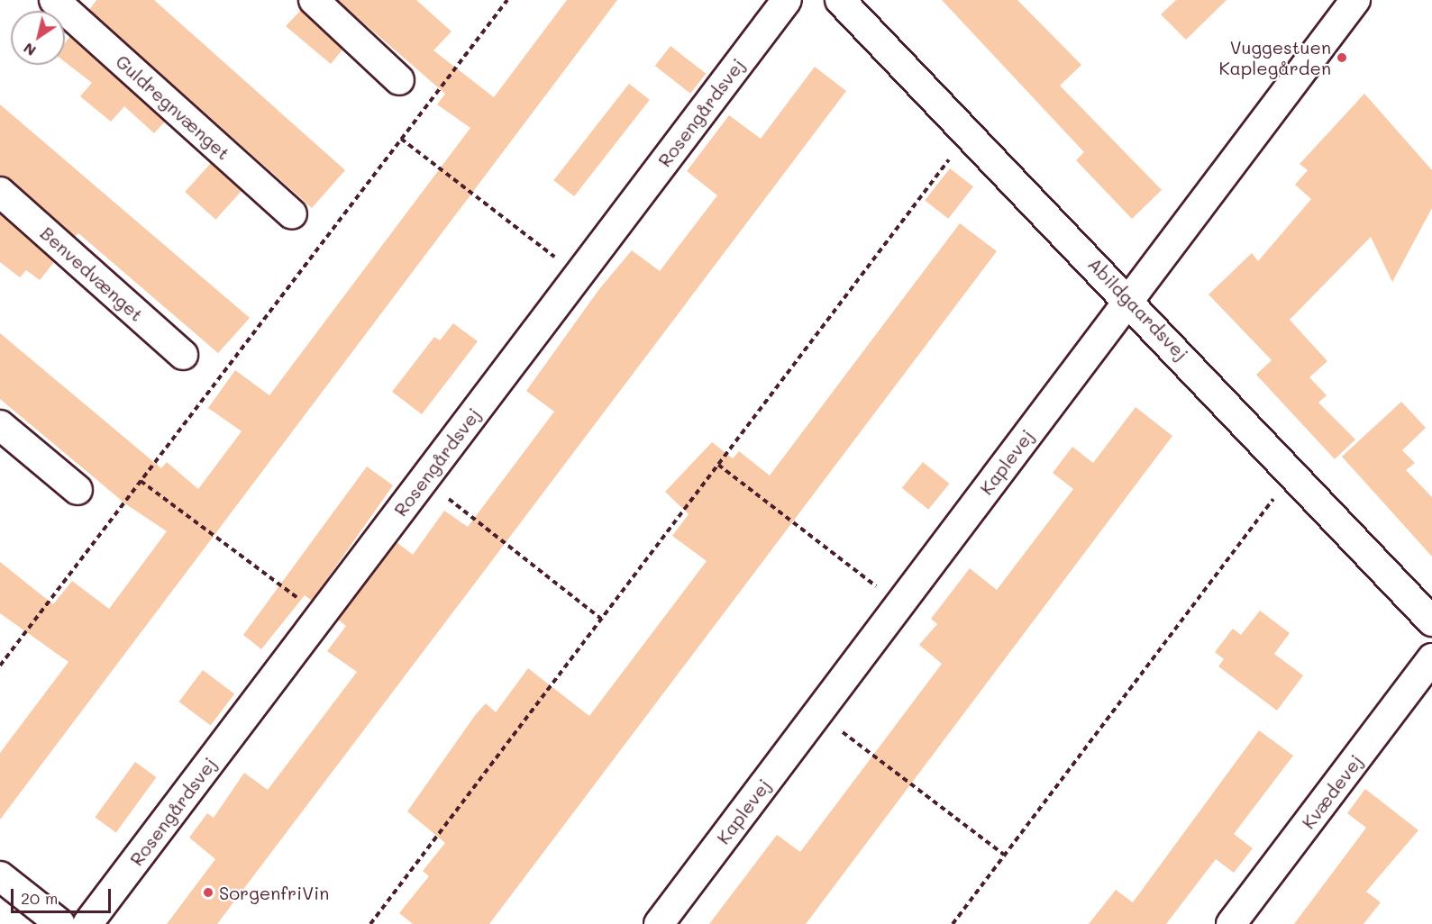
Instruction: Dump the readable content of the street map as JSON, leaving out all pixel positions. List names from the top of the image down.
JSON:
{
  "streets": {
    "street": [
      "Guldregnvænget",
      "Rosengårdsvej",
      "Benvedvænget",
      "Abildgaardsvej",
      "Kaplevej",
      "Kvædevej"
    ]
  },
  "crossings": [
    ["Abildgaardsvej", "Kaplevej"]
  ],
  "places": ["Vuggestuen Kaplegården", "SorgenfriVin"],
  "scale_bar": "20 m",
  "north": "bottom left"
}
